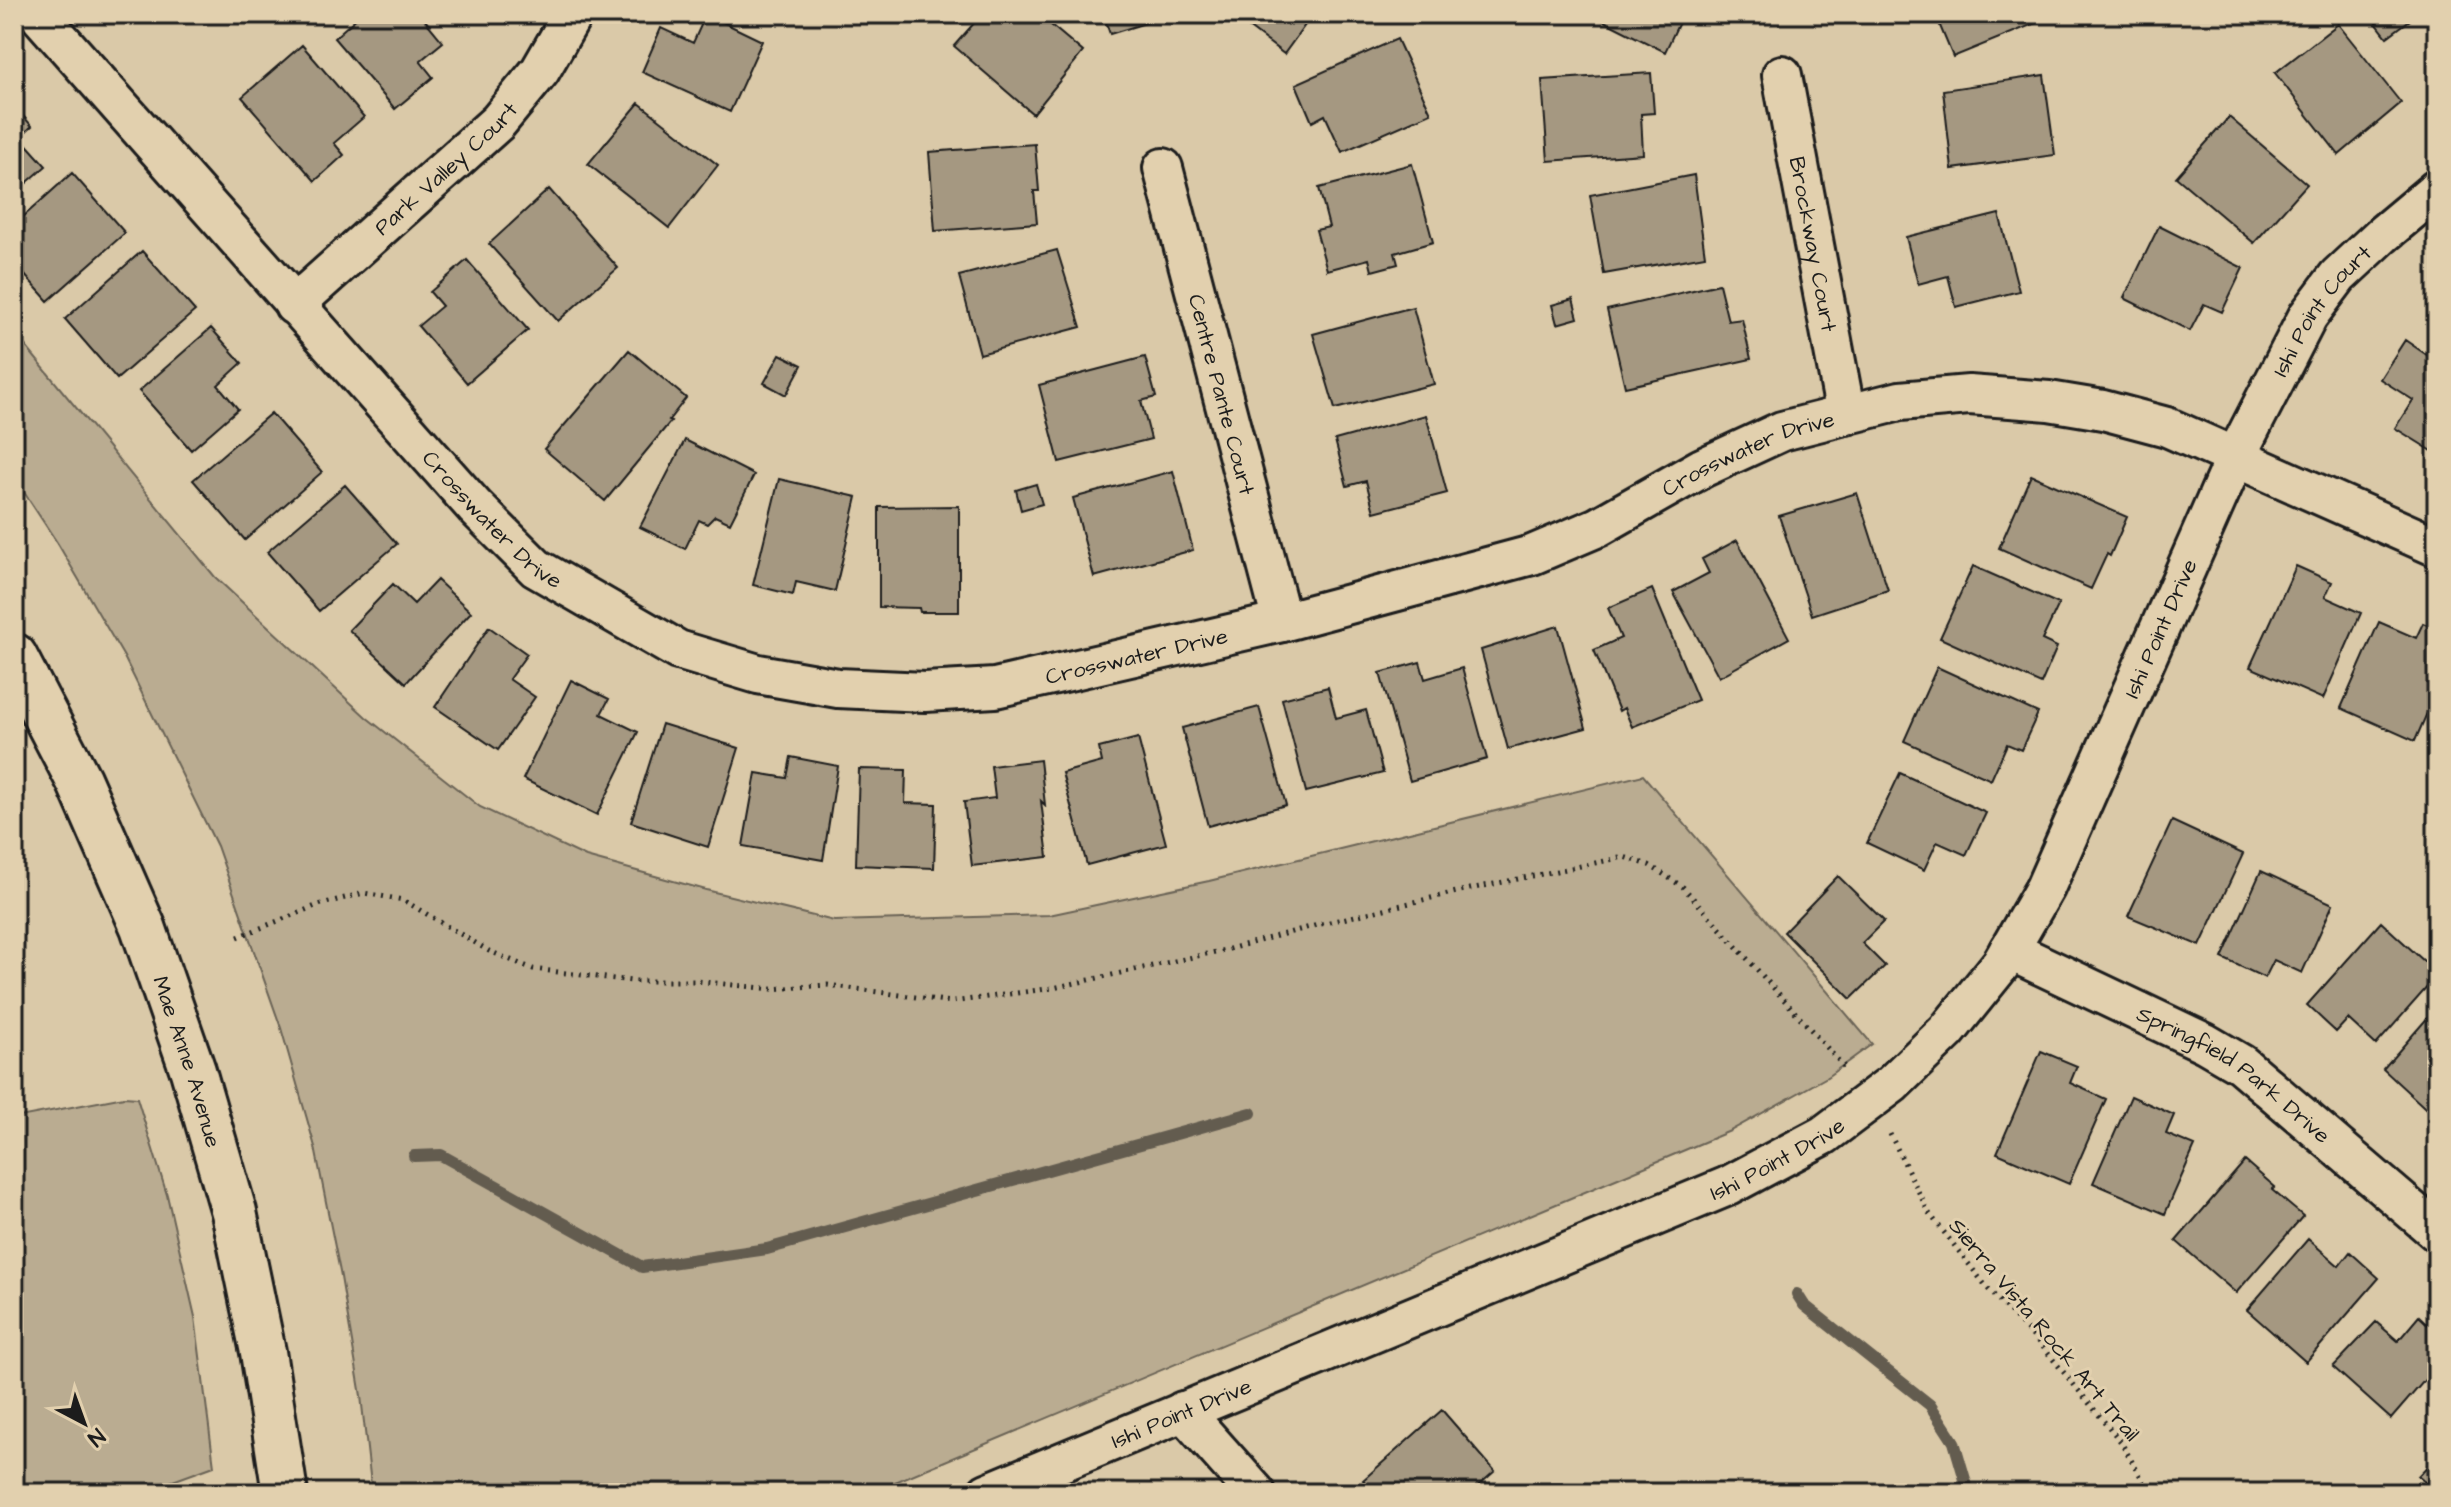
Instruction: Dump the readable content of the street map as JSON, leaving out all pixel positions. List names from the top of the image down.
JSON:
{
  "streets": {
    "main road": ["Mae Anne Avenue"],
    "street": [
      "Park Valley Court",
      "Brockway Court",
      "Ishi Point Court",
      "Centre Pante Court",
      "Crosswater Drive",
      "Ishi Point Drive",
      "Springfield Park Drive"
    ],
    "path": ["Sierra Vista Rock Art Trail"]
  },
  "crossings": [
    ["Park Valley Court", "Crosswater Drive"],
    ["Brockway Court", "Crosswater Drive"],
    ["Ishi Point Court", "Crosswater Drive"],
    ["Ishi Point Court", "Ishi Point Drive"],
    ["Centre Pante Court", "Crosswater Drive"],
    ["Crosswater Drive", "Ishi Point Drive"],
    ["Ishi Point Drive", "Springfield Park Drive"],
    ["Ishi Point Drive", "Sierra Vista Rock Art Trail"]
  ],
  "north": "bottom right"
}
